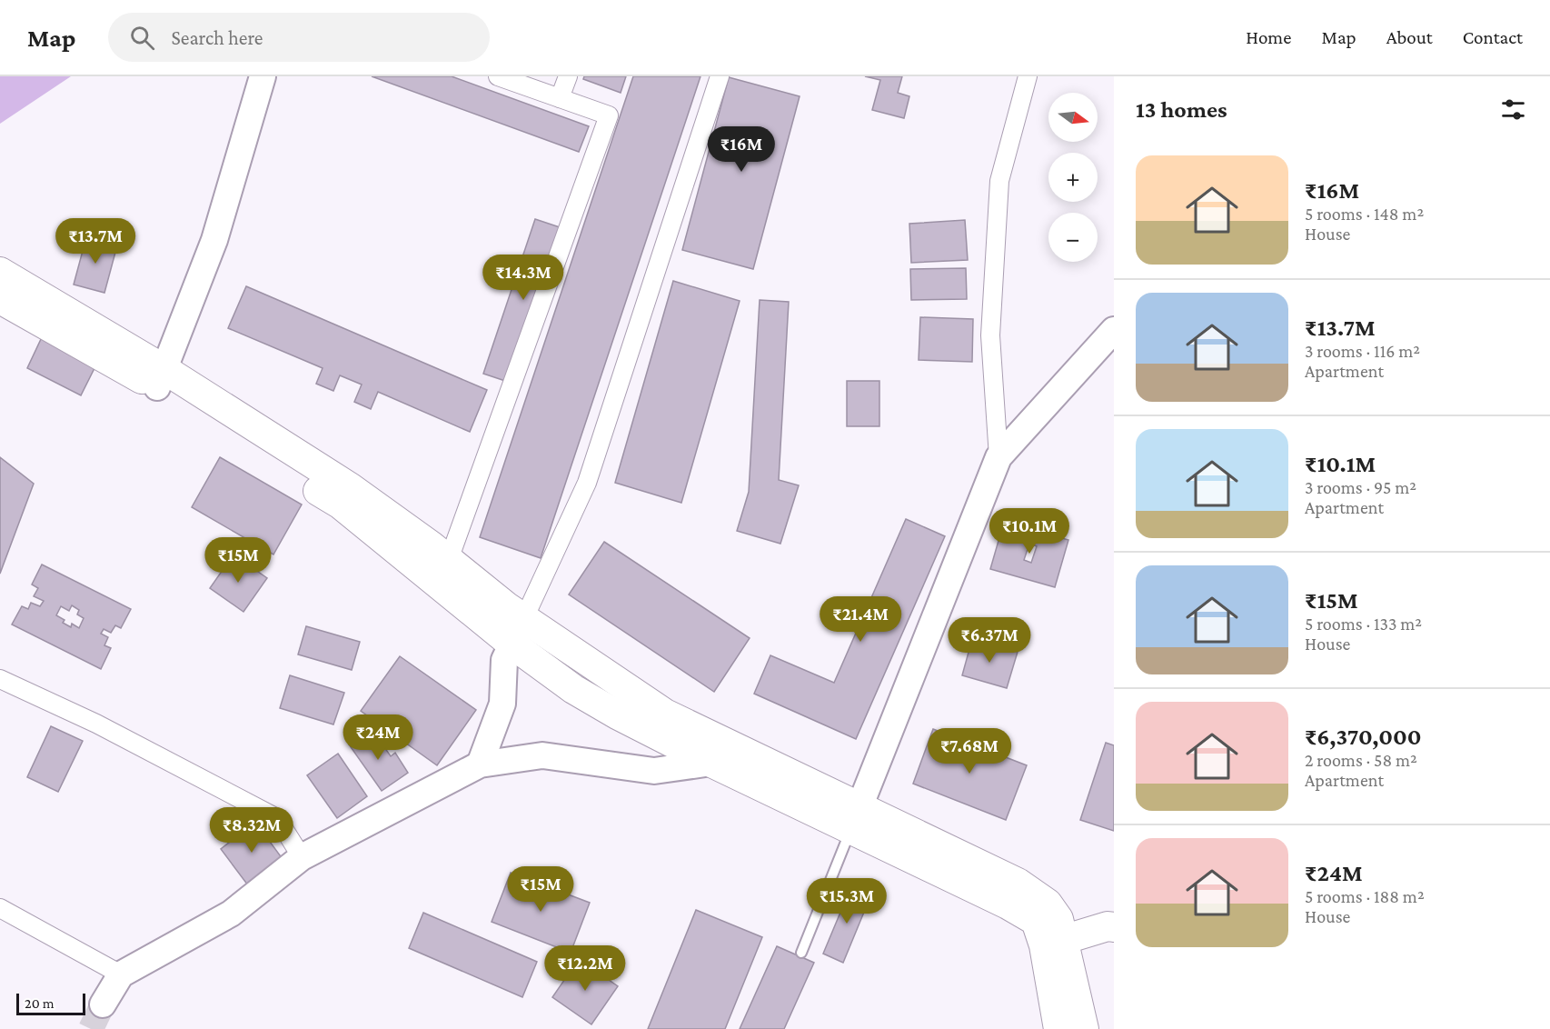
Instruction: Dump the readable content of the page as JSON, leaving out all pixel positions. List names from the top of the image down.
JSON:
{
  "scale_bar": "20 m",
  "north": "right",
  "page": {
    "header": "Map",
    "search": "Search here",
    "nav": [
      "Home",
      "Map",
      "About",
      "Contact"
    ],
    "heading": "13 homes",
    "map_buttons": ["+", "−"],
    "price": [
      "₹16M",
      "₹13.7M",
      "₹14.3M",
      "₹10.1M",
      "₹15M",
      "₹21.4M",
      "₹6.37M",
      "₹24M",
      "₹7.68M",
      "₹8.32M",
      "₹15M",
      "₹15.3M",
      "₹12.2M"
    ],
    "list": [
      {
        "name": "₹16M",
        "note": "5 rooms · 148 m² · House"
      },
      {
        "name": "₹13.7M",
        "note": "3 rooms · 116 m² · Apartment"
      },
      {
        "name": "₹10.1M",
        "note": "3 rooms · 95 m² · Apartment"
      },
      {
        "name": "₹15M",
        "note": "5 rooms · 133 m² · House"
      },
      {
        "name": "₹6,370,000",
        "note": "2 rooms · 58 m² · Apartment"
      },
      {
        "name": "₹24M",
        "note": "5 rooms · 188 m² · House"
      }
    ],
    "scale": "20 m"
  }
}
